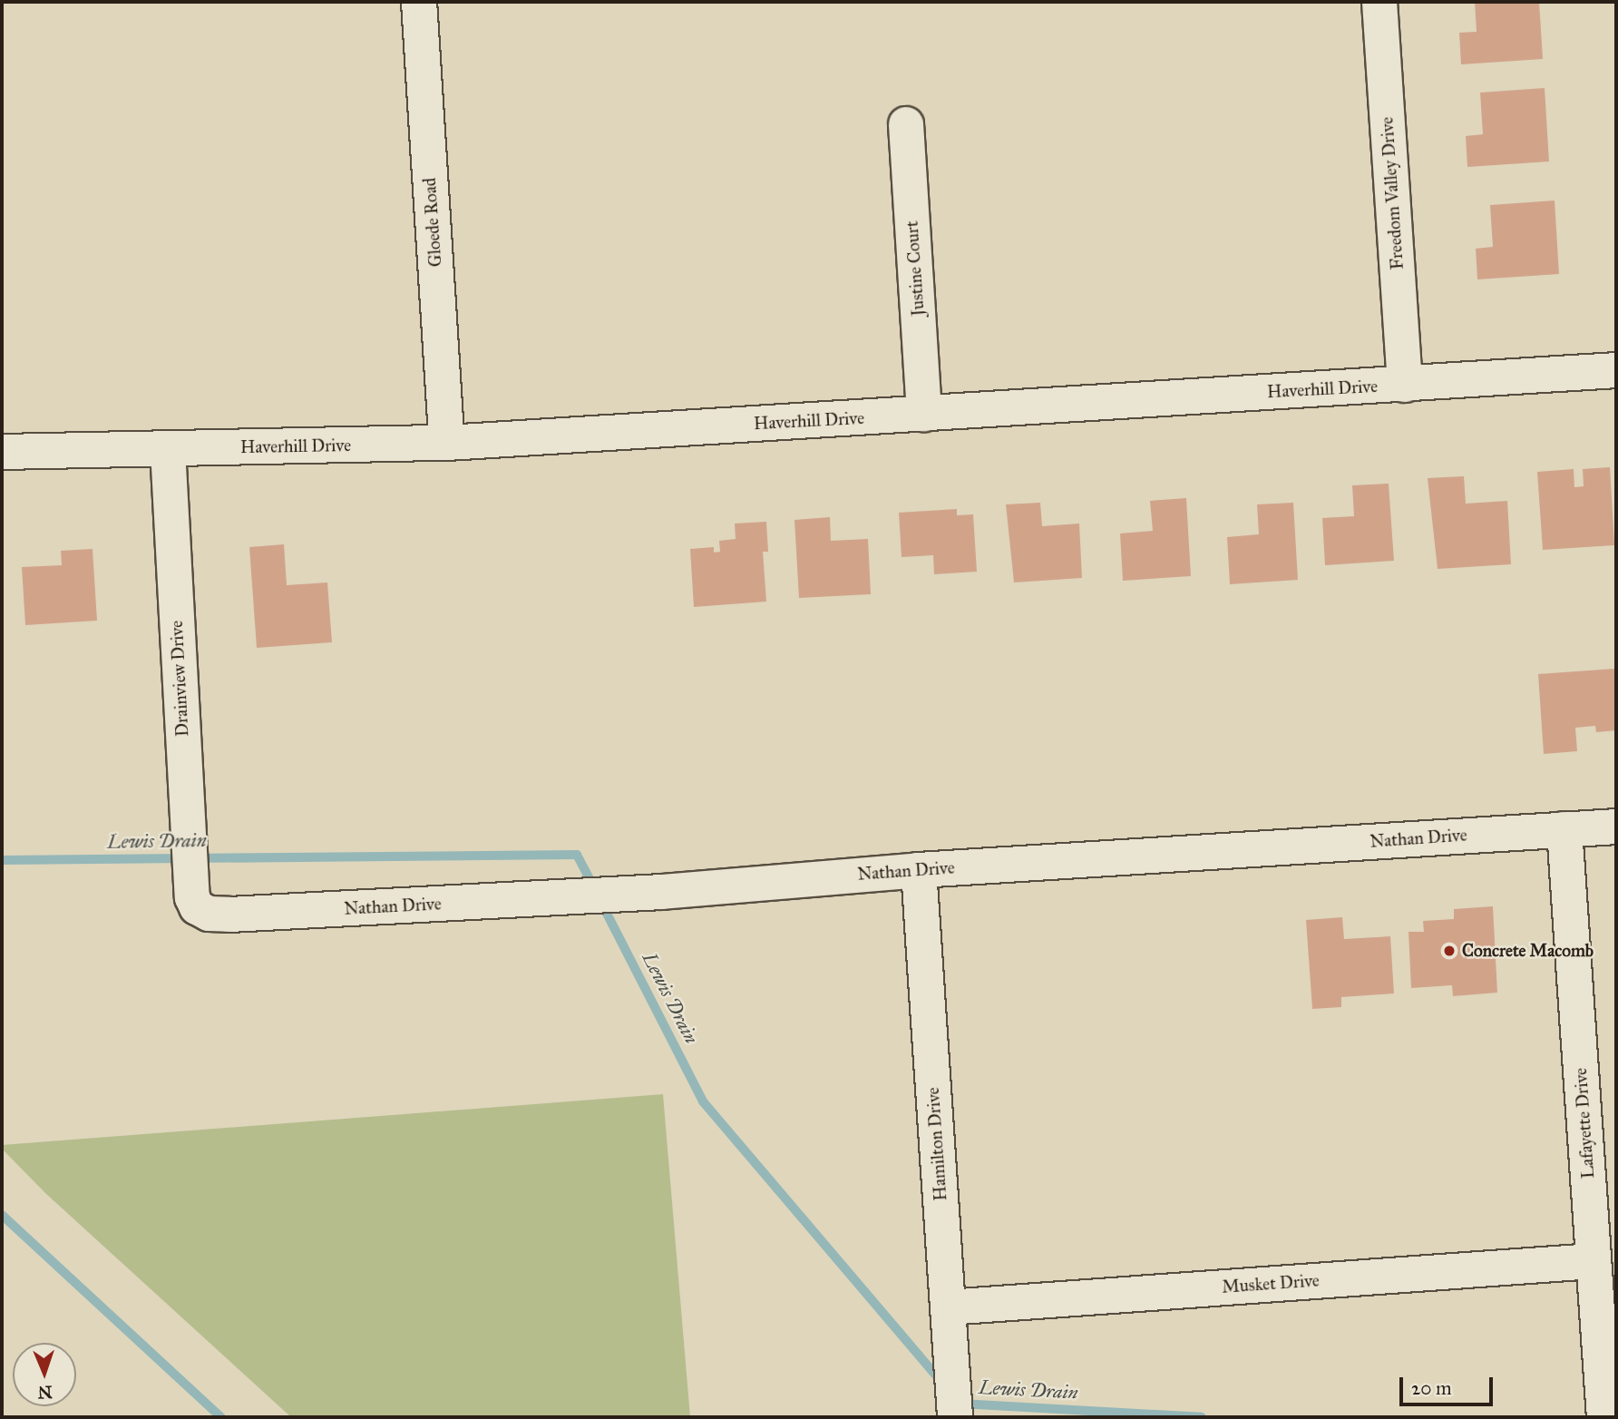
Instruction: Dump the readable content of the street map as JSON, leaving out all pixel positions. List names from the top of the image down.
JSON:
{
  "streets": {
    "street": [
      "Freedom Valley Drive",
      "Gloede Road",
      "Justine Court",
      "Haverhill Drive",
      "Drainview Drive",
      "Nathan Drive",
      "Lafayette Drive",
      "Hamilton Drive",
      "Musket Drive"
    ]
  },
  "crossings": [
    ["Freedom Valley Drive", "Haverhill Drive"],
    ["Gloede Road", "Haverhill Drive"],
    ["Justine Court", "Haverhill Drive"],
    ["Haverhill Drive", "Drainview Drive"],
    ["Drainview Drive", "Nathan Drive"],
    ["Nathan Drive", "Lafayette Drive"],
    ["Nathan Drive", "Hamilton Drive"],
    ["Lafayette Drive", "Musket Drive"],
    ["Hamilton Drive", "Musket Drive"]
  ],
  "water": ["Lewis Drain"],
  "places": ["Concrete Macomb"],
  "scale_bar": "20 m",
  "north": "bottom"
}
